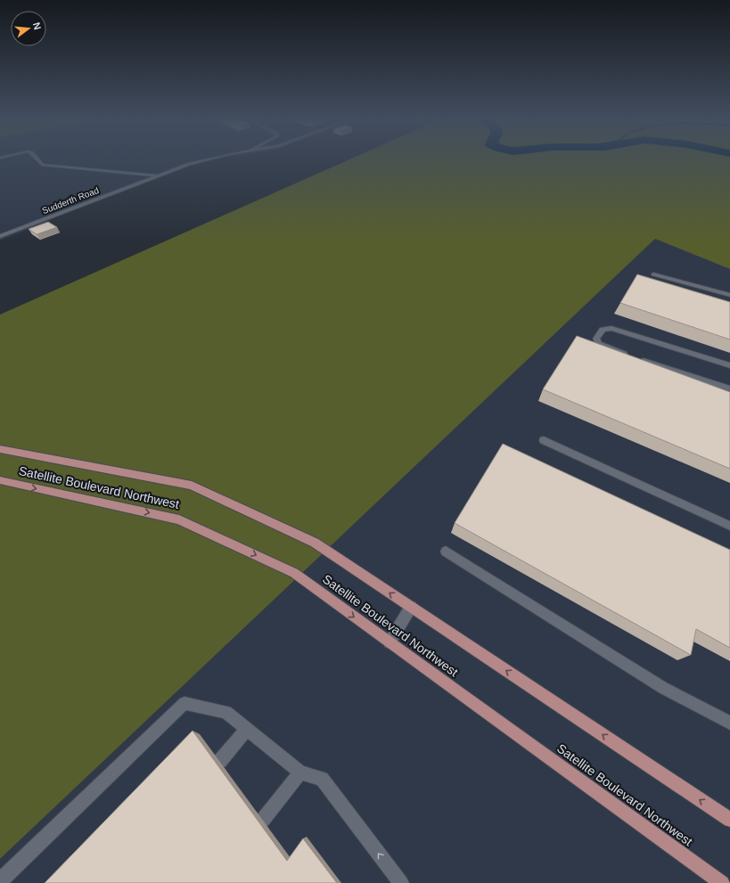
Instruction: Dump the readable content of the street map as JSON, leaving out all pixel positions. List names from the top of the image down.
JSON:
{
  "streets": {
    "main road": ["Satellite Boulevard Northwest"],
    "street": ["Sudderth Road"]
  },
  "north": "right"
}
